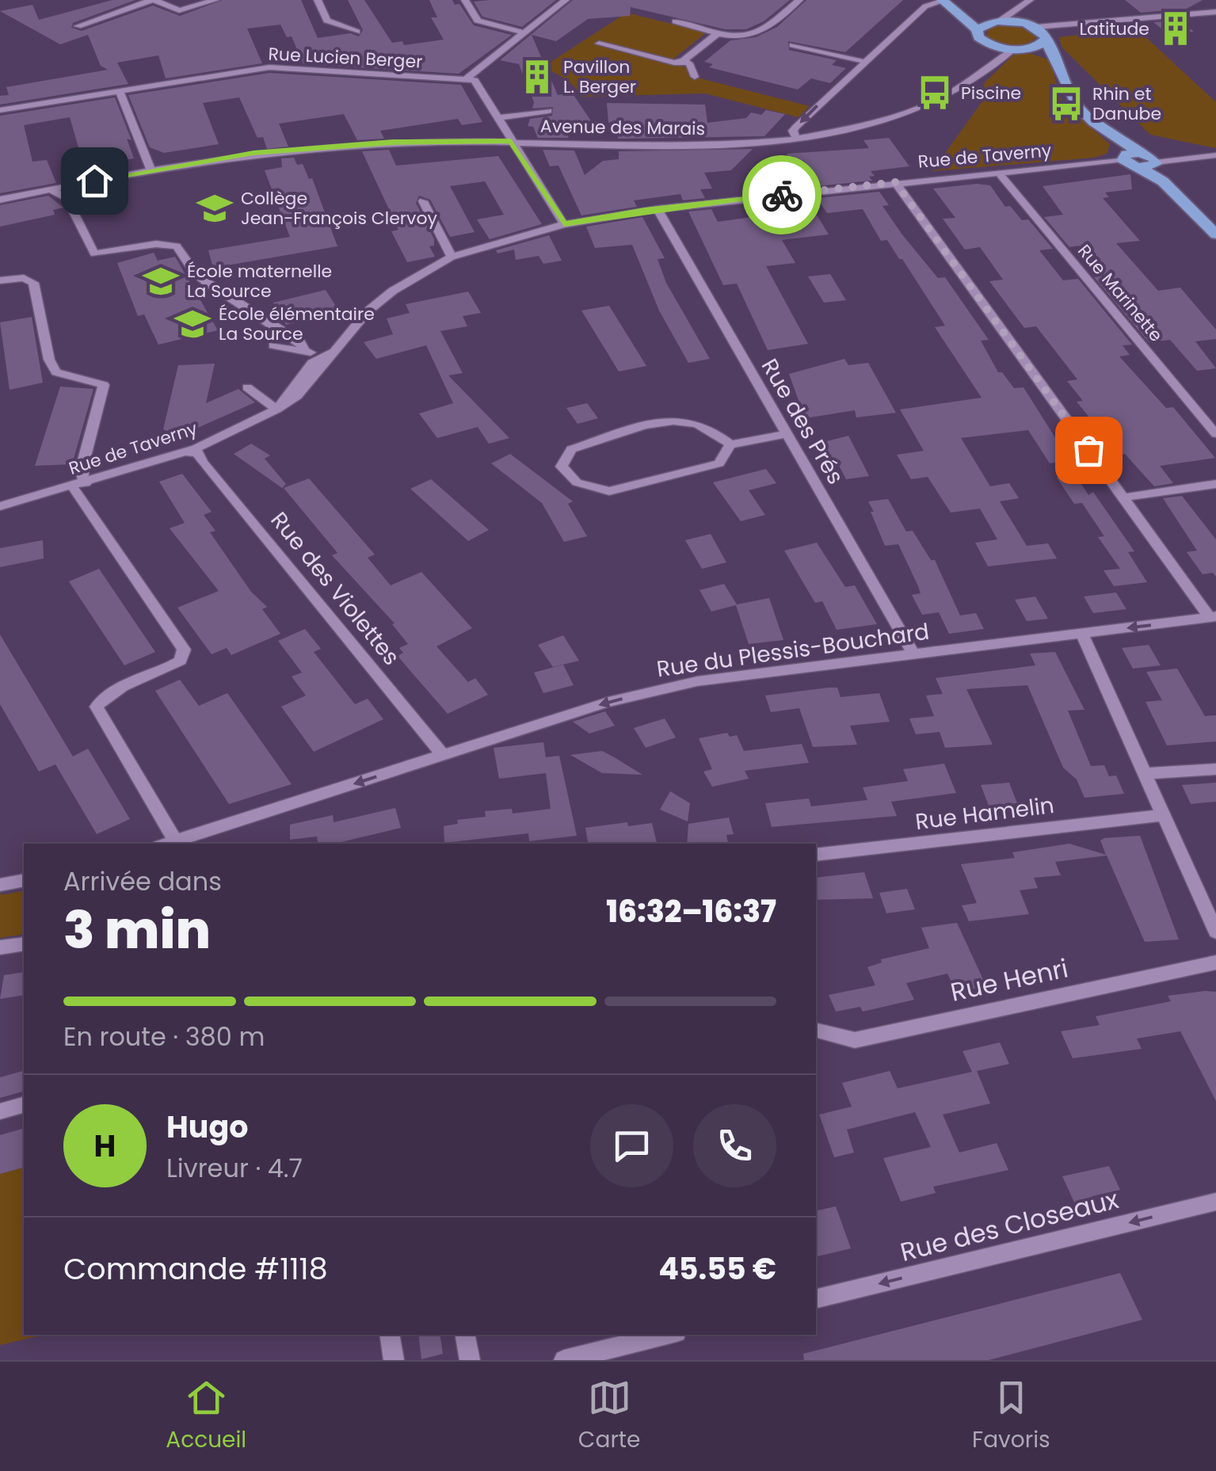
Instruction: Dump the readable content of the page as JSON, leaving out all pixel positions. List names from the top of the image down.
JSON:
{
  "streets": {
    "street": [
      "Rue Lucien Berger",
      "Avenue des Marais",
      "Rue de Taverny",
      "Rue Marinette",
      "Rue des Prés",
      "Rue des Violettes",
      "Rue du Plessis-Bouchard",
      "Rue Hamelin",
      "Rue Henri",
      "Rue des Closeaux"
    ]
  },
  "crossings": [
    ["Rue de Taverny", "Rue Marinette"],
    ["Rue de Taverny", "Rue des Prés"],
    ["Rue de Taverny", "Rue des Violettes"],
    ["Rue des Prés", "Rue du Plessis-Bouchard"],
    ["Rue des Violettes", "Rue du Plessis-Bouchard"]
  ],
  "one_way": ["Rue du Plessis-Bouchard", "Rue des Closeaux"],
  "places": {
    "building": ["Latitude", "Pavillon L. Berger"],
    "bus stop": ["Piscine", "Rhin et Danube"],
    "school or university": ["Collège Jean-François Clervoy", "École maternelle La Source", "École élémentaire La Source"]
  },
  "page": {
    "heading": ["3 min", "Arrivée dans", "16:32–16:37"],
    "panel": [
      "Hugo",
      "Livreur · 4.7",
      "Commande #1118",
      "45.55 €"
    ],
    "bar": "En route · 380 m",
    "round": "H",
    "tabs": ["Accueil", "Carte", "Favoris"]
  }
}
